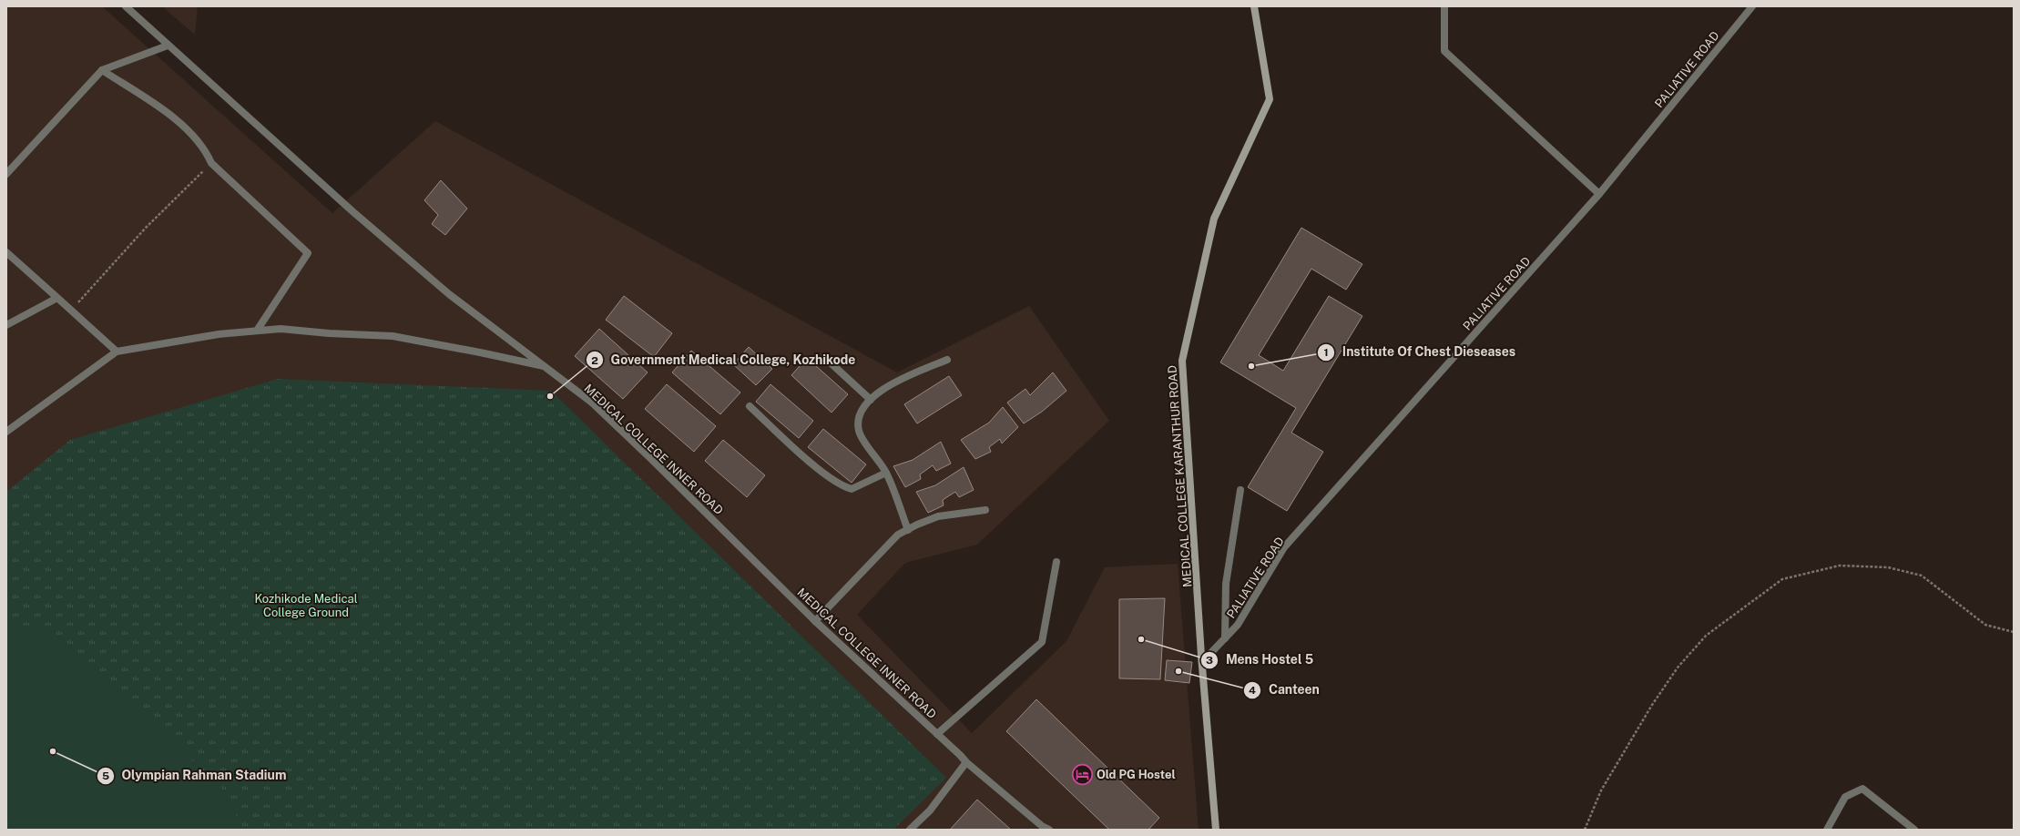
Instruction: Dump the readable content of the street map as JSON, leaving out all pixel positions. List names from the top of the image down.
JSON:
{
  "streets": {
    "main road": ["MEDICAL COLLEGE KARANTHUR ROAD"],
    "street": ["PALIATIVE ROAD", "MEDICAL COLLEGE INNER ROAD"]
  },
  "crossings": [
    ["PALIATIVE ROAD", "MEDICAL COLLEGE KARANTHUR ROAD"]
  ],
  "parks": ["Kozhikode Medical College Ground"],
  "places": {
    "other": [
      "Institute Of Chest Dieseases",
      "Government Medical College, Kozhikode",
      "Mens Hostel 5",
      "Canteen",
      "Olympian Rahman Stadium"
    ],
    "hotel": ["Old PG Hostel"]
  }
}
